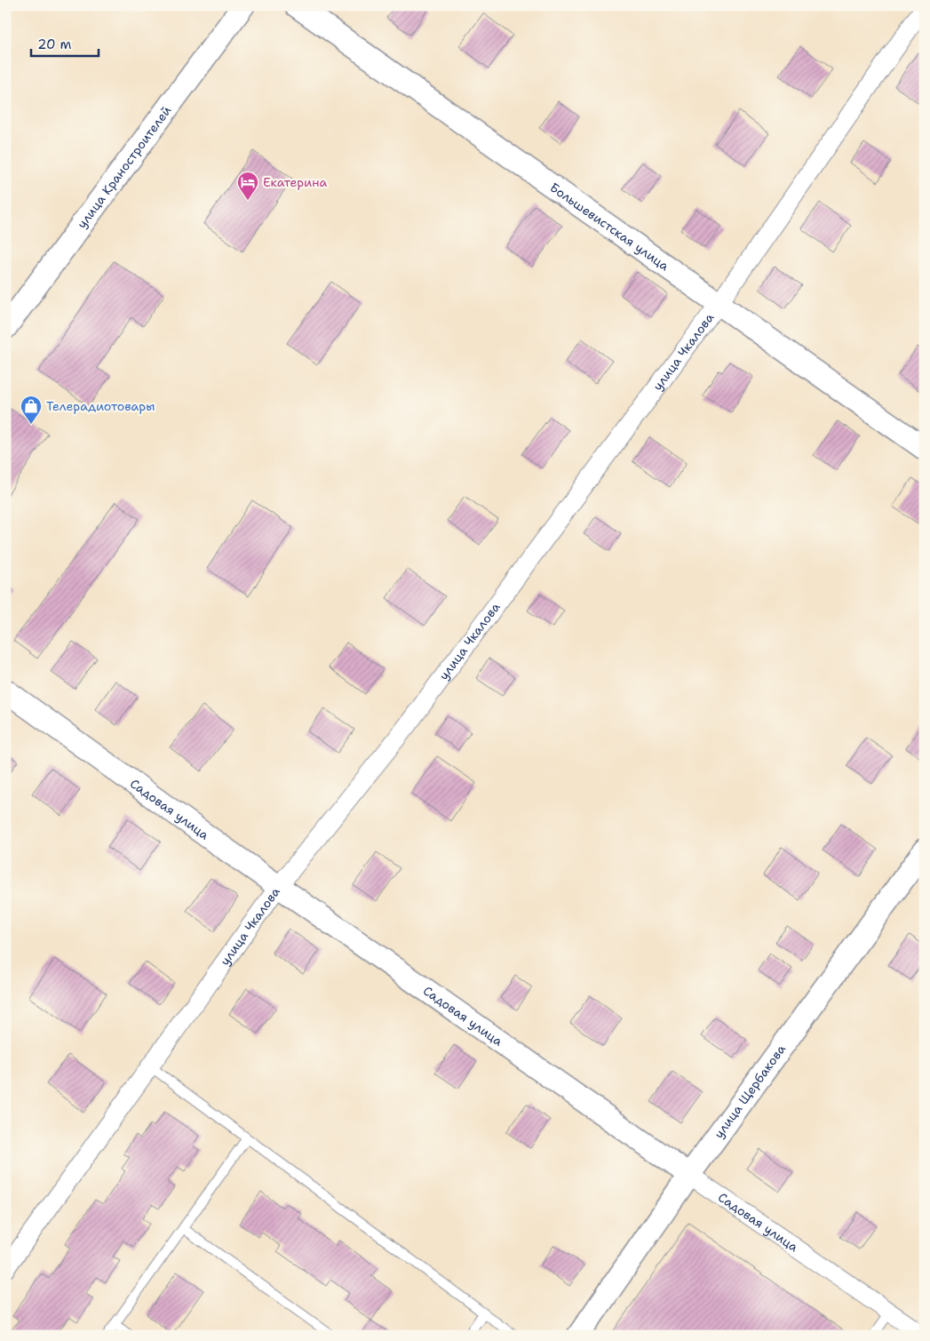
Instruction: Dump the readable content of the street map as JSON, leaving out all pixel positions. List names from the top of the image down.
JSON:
{
  "streets": {
    "street": [
      "улица Краностроителей",
      "Большевистская улица",
      "улица Чкалова",
      "Садовая улица",
      "улица Щербакова"
    ]
  },
  "crossings": [
    ["Большевистская улица", "улица Чкалова"],
    ["улица Чкалова", "Садовая улица"],
    ["Садовая улица", "улица Щербакова"]
  ],
  "places": {
    "hotel": ["Екатерина"],
    "shop": ["Телерадиотовары"]
  },
  "scale_bar": "20 m"
}
